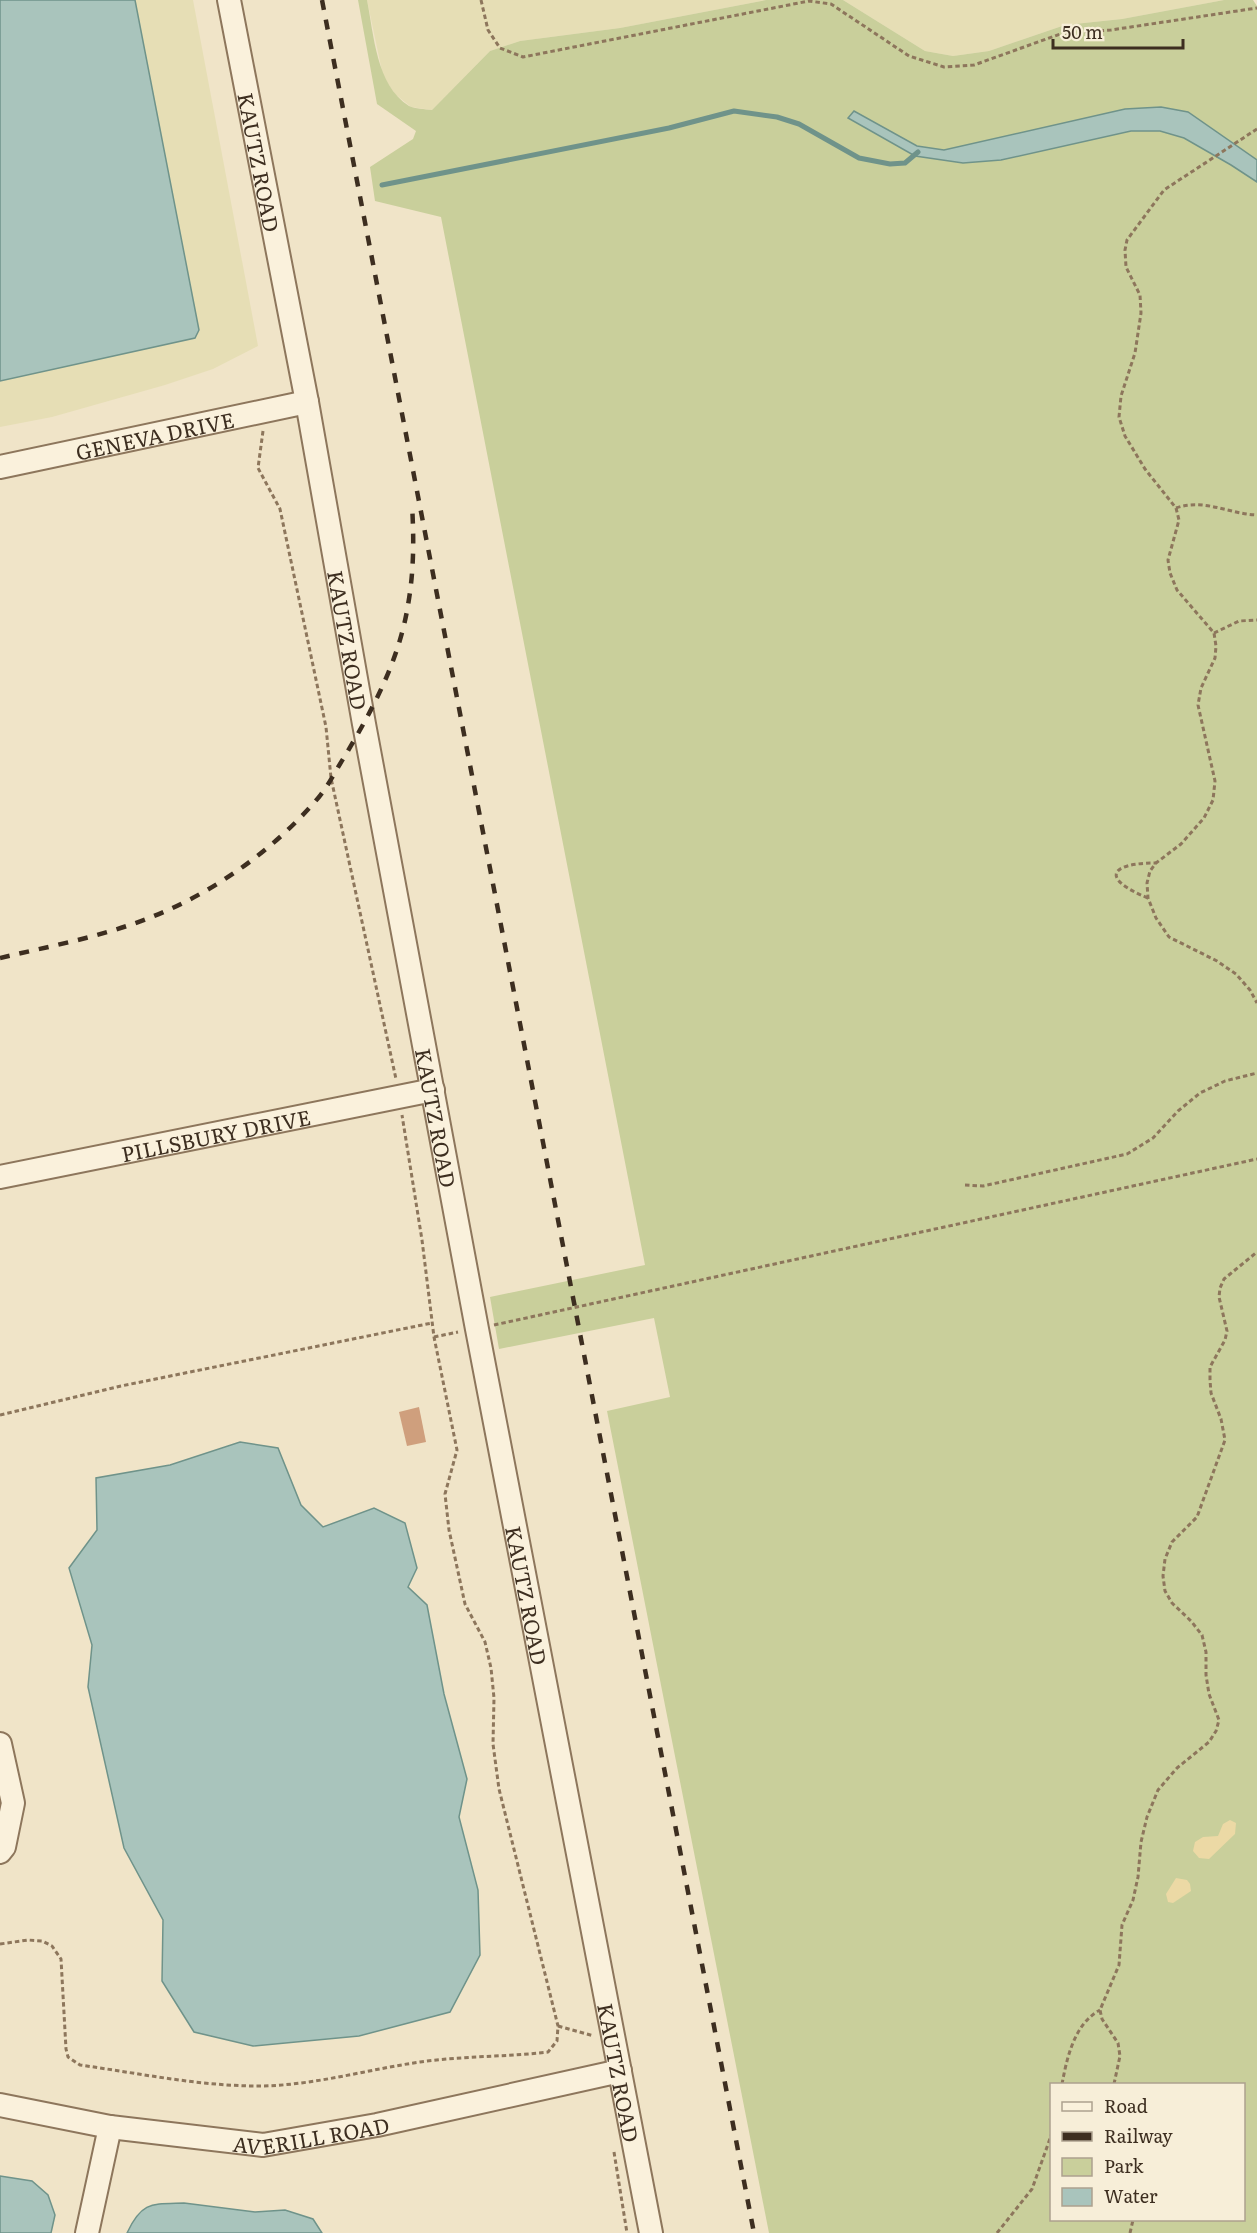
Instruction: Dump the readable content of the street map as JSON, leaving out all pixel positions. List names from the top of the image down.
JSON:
{
  "streets": {
    "street": [
      "KAUTZ ROAD",
      "GENEVA DRIVE",
      "PILLSBURY DRIVE",
      "AVERILL ROAD"
    ]
  },
  "crossings": [
    ["KAUTZ ROAD", "GENEVA DRIVE"],
    ["KAUTZ ROAD", "PILLSBURY DRIVE"],
    ["KAUTZ ROAD", "AVERILL ROAD"]
  ],
  "legend": [
    "Road",
    "Railway",
    "Park",
    "Water"
  ],
  "scale_bar": "50 m"
}
